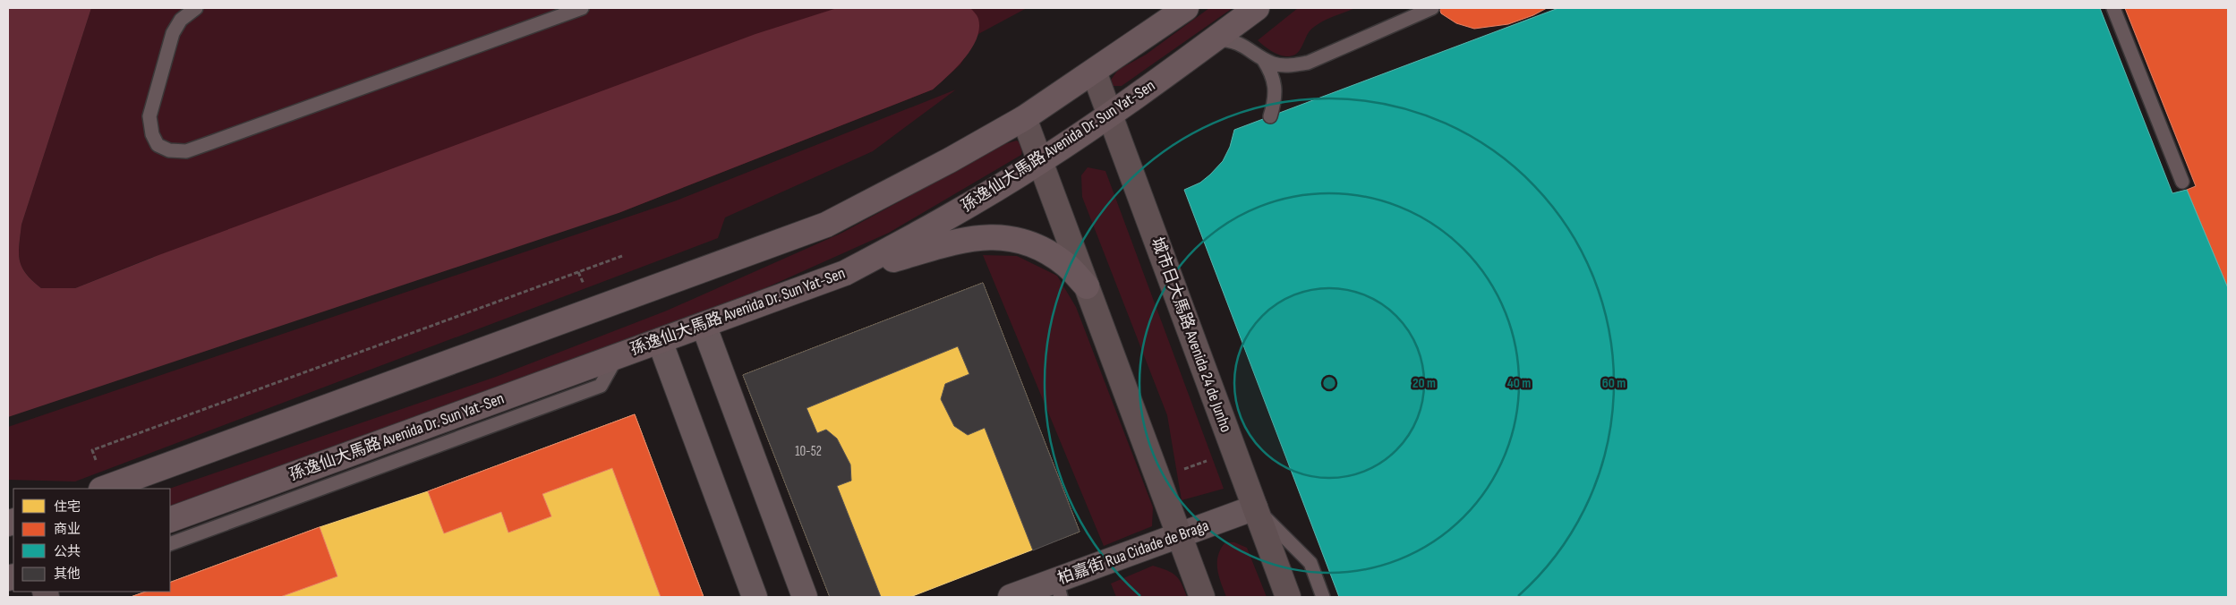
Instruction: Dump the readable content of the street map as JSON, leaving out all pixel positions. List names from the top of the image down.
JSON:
{
  "streets": {
    "main road": ["孫逸仙大馬路 Avenida Dr. Sun Yat-Sen", "城市日大馬路 Avenida 24 de Junho"],
    "street": ["柏嘉街 Rua Cidade de Braga"]
  },
  "crossings": [
    ["孫逸仙大馬路 Avenida Dr. Sun Yat-Sen", "城市日大馬路 Avenida 24 de Junho"],
    ["城市日大馬路 Avenida 24 de Junho", "柏嘉街 Rua Cidade de Braga"]
  ],
  "house_numbers": ["10-52"],
  "legend": [
    "住宅",
    "商业",
    "公共",
    "其他"
  ],
  "rings": ["20 m", "40 m", "60 m"]
}
